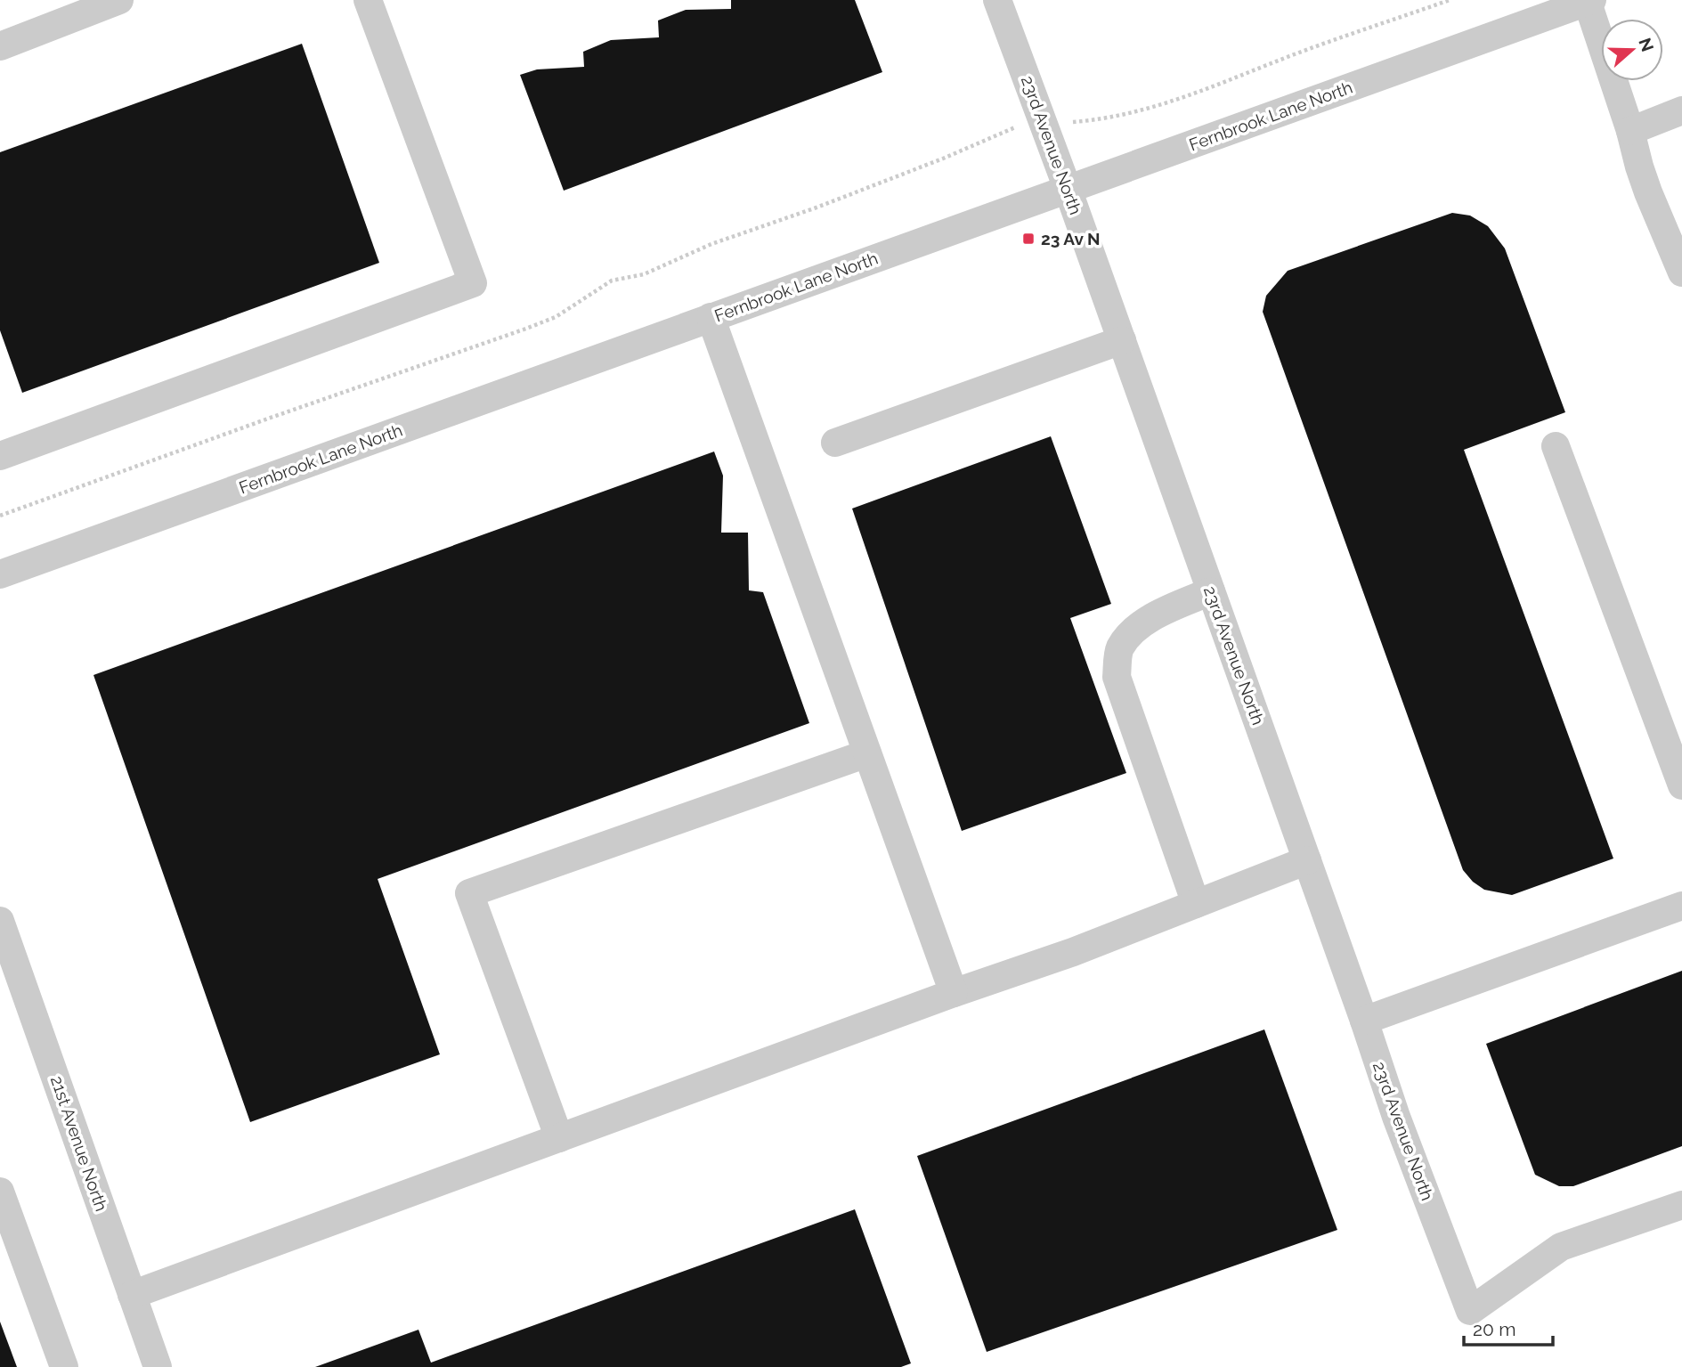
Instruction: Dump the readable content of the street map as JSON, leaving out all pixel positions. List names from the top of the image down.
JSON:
{
  "streets": {
    "street": ["Fernbrook Lane North", "23rd Avenue North", "21st Avenue North"]
  },
  "crossings": [
    ["Fernbrook Lane North", "23rd Avenue North"]
  ],
  "places": {
    "transit": ["23 Av N"]
  },
  "scale_bar": "20 m",
  "north": "right"
}
